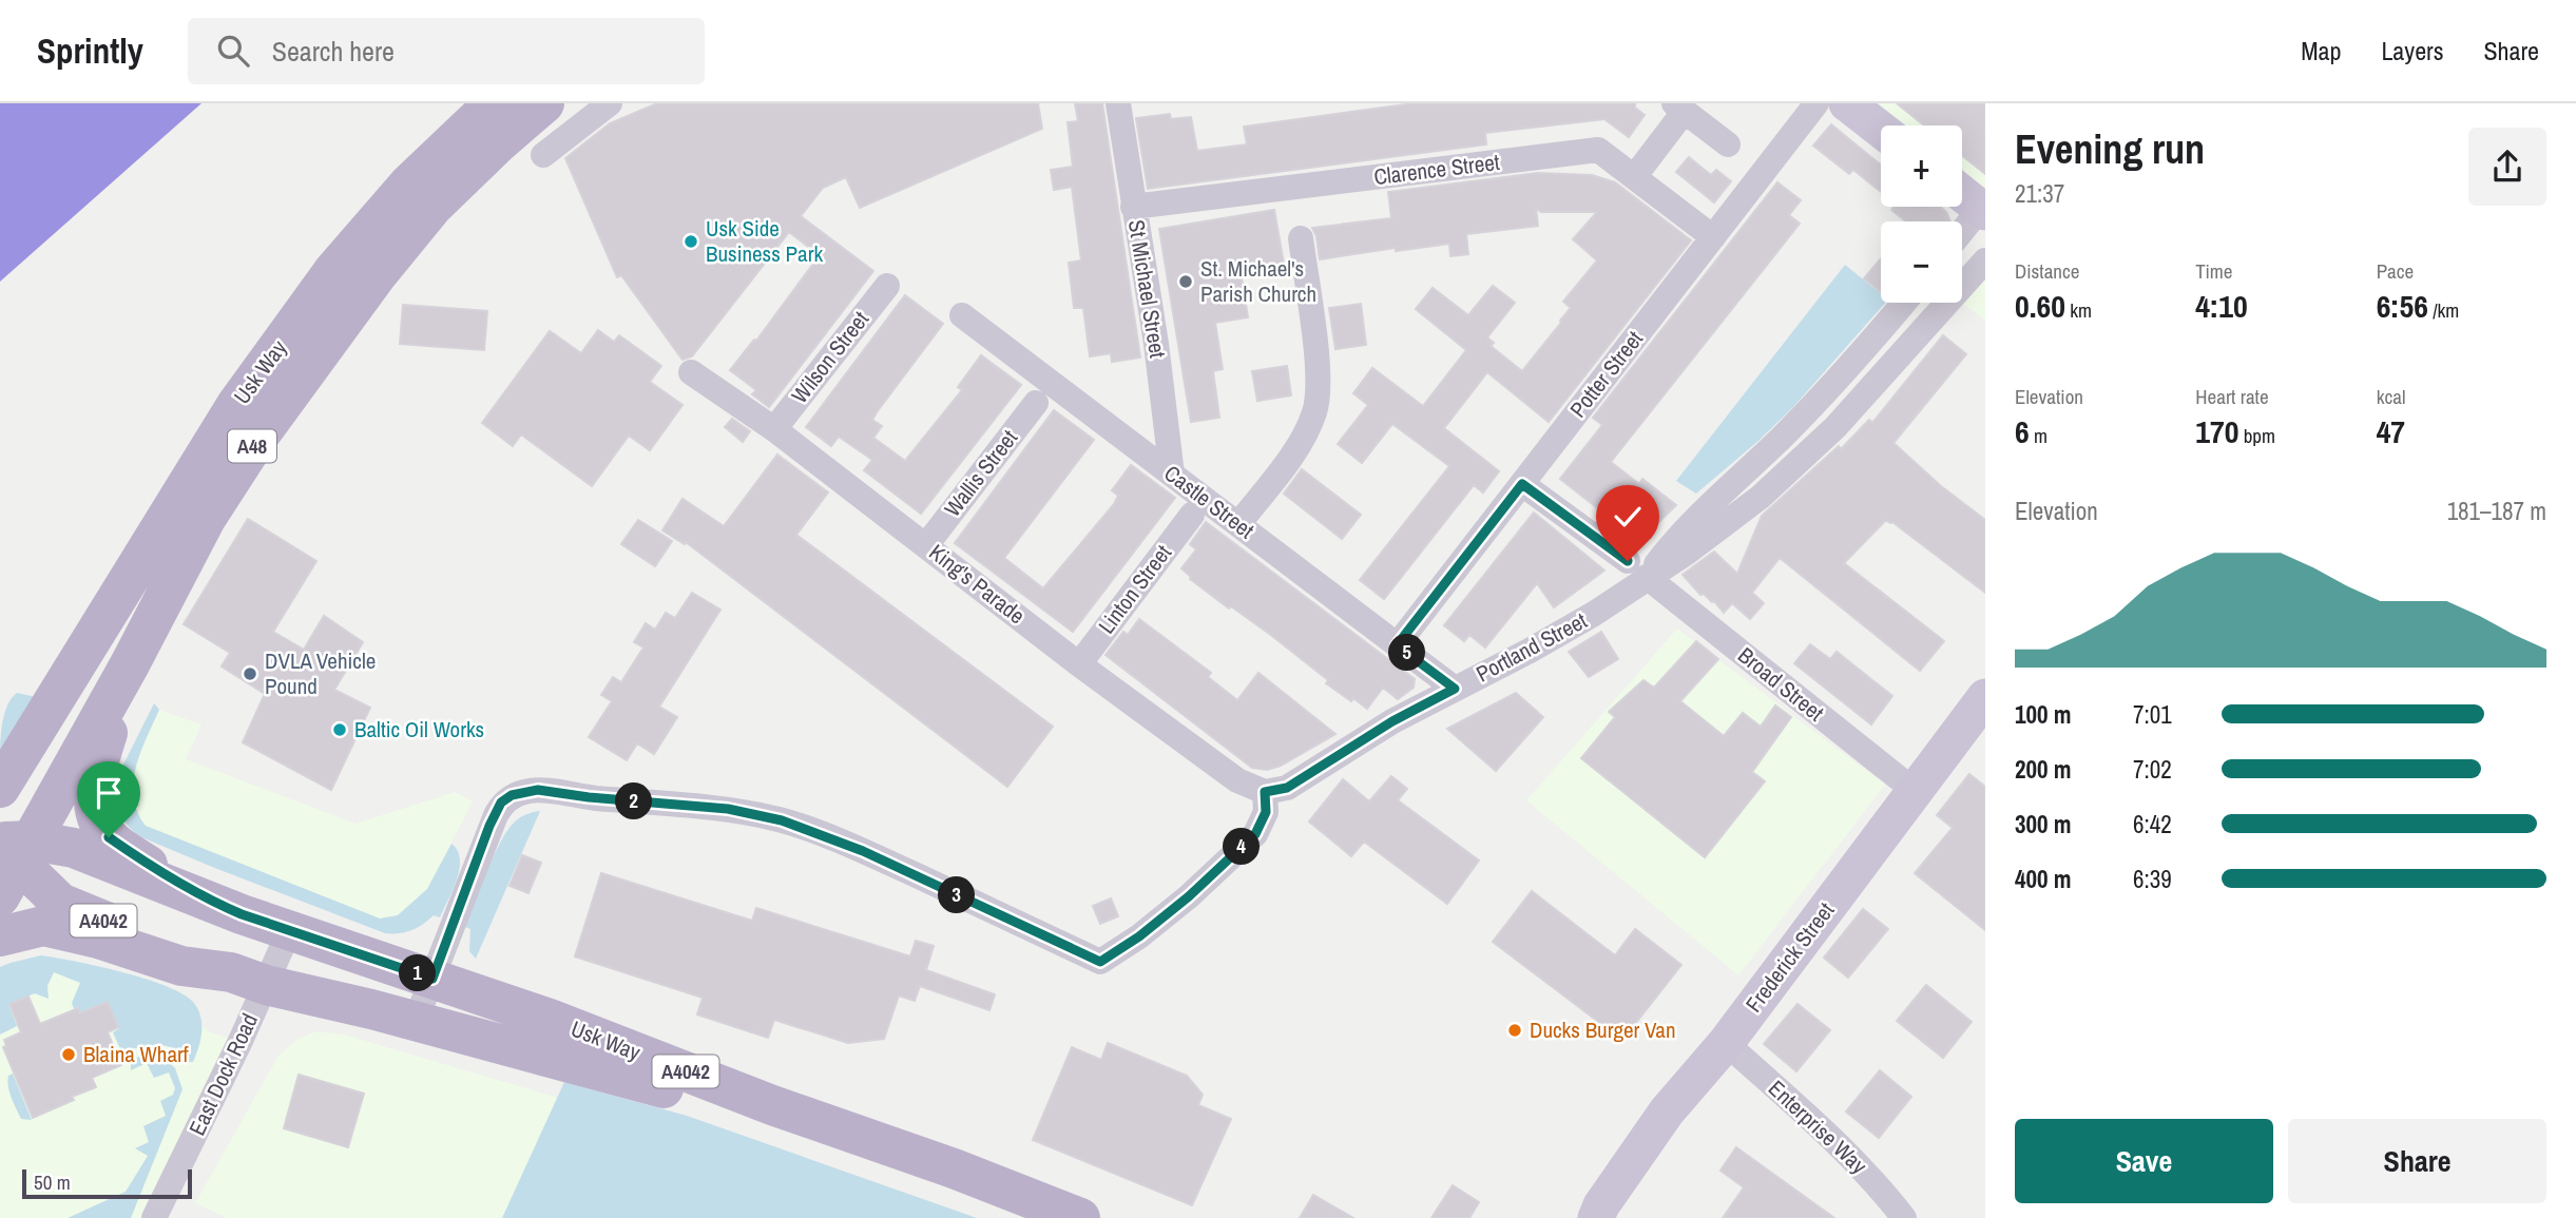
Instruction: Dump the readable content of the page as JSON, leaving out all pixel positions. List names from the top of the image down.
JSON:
{
  "streets": {
    "main road": ["Usk Way", "A48", "A4042"],
    "street": [
      "Clarence Street",
      "St Michael Street",
      "Wilson Street",
      "Potter Street",
      "Wallis Street",
      "Castle Street",
      "King's Parade",
      "Linton Street",
      "Portland Street",
      "Broad Street",
      "Frederick Street",
      "East Dock Road",
      "Enterprise Way"
    ]
  },
  "crossings": [
    ["Clarence Street", "St Michael Street"],
    ["Clarence Street", "Potter Street"],
    ["St Michael Street", "Castle Street"],
    ["Wilson Street", "King's Parade"],
    ["Usk Way", "East Dock Road"],
    ["Potter Street", "Castle Street"],
    ["Potter Street", "Broad Street"],
    ["Wallis Street", "King's Parade"],
    ["Castle Street", "Portland Street"],
    ["King's Parade", "Linton Street"],
    ["King's Parade", "Portland Street"],
    ["Portland Street", "Broad Street"],
    ["Broad Street", "Frederick Street"],
    ["Frederick Street", "Enterprise Way"]
  ],
  "places": [
    "Usk Side Business Park",
    "St. Michael's Parish Church",
    "DVLA Vehicle Pound",
    "Baltic Oil Works",
    "Ducks Burger Van",
    "Blaina Wharf"
  ],
  "scale_bar": "50 m",
  "page": {
    "header": "Sprintly",
    "search": "Search here",
    "nav": ["Map", "Layers", "Share"],
    "heading": ["Evening run", "21:37"],
    "map_buttons": ["+", "−"],
    "stats": [
      ["Distance", "0.60 km"],
      ["Time", "4:10"],
      ["Pace", "6:56 /km"],
      ["Elevation", "6 m"],
      ["Heart rate", "170 bpm"],
      ["kcal", "47"]
    ],
    "chart": ["Elevation", "181–187 m"],
    "pins": [
      "5",
      "2",
      "4",
      "3",
      "1"
    ],
    "list": [
      {
        "name": "100 m",
        "note": "7:01"
      },
      {
        "name": "200 m",
        "note": "7:02"
      },
      {
        "name": "300 m",
        "note": "6:42"
      },
      {
        "name": "400 m",
        "note": "6:39"
      }
    ],
    "buttons": ["Save", "Share"],
    "scale": "50 m"
  }
}
